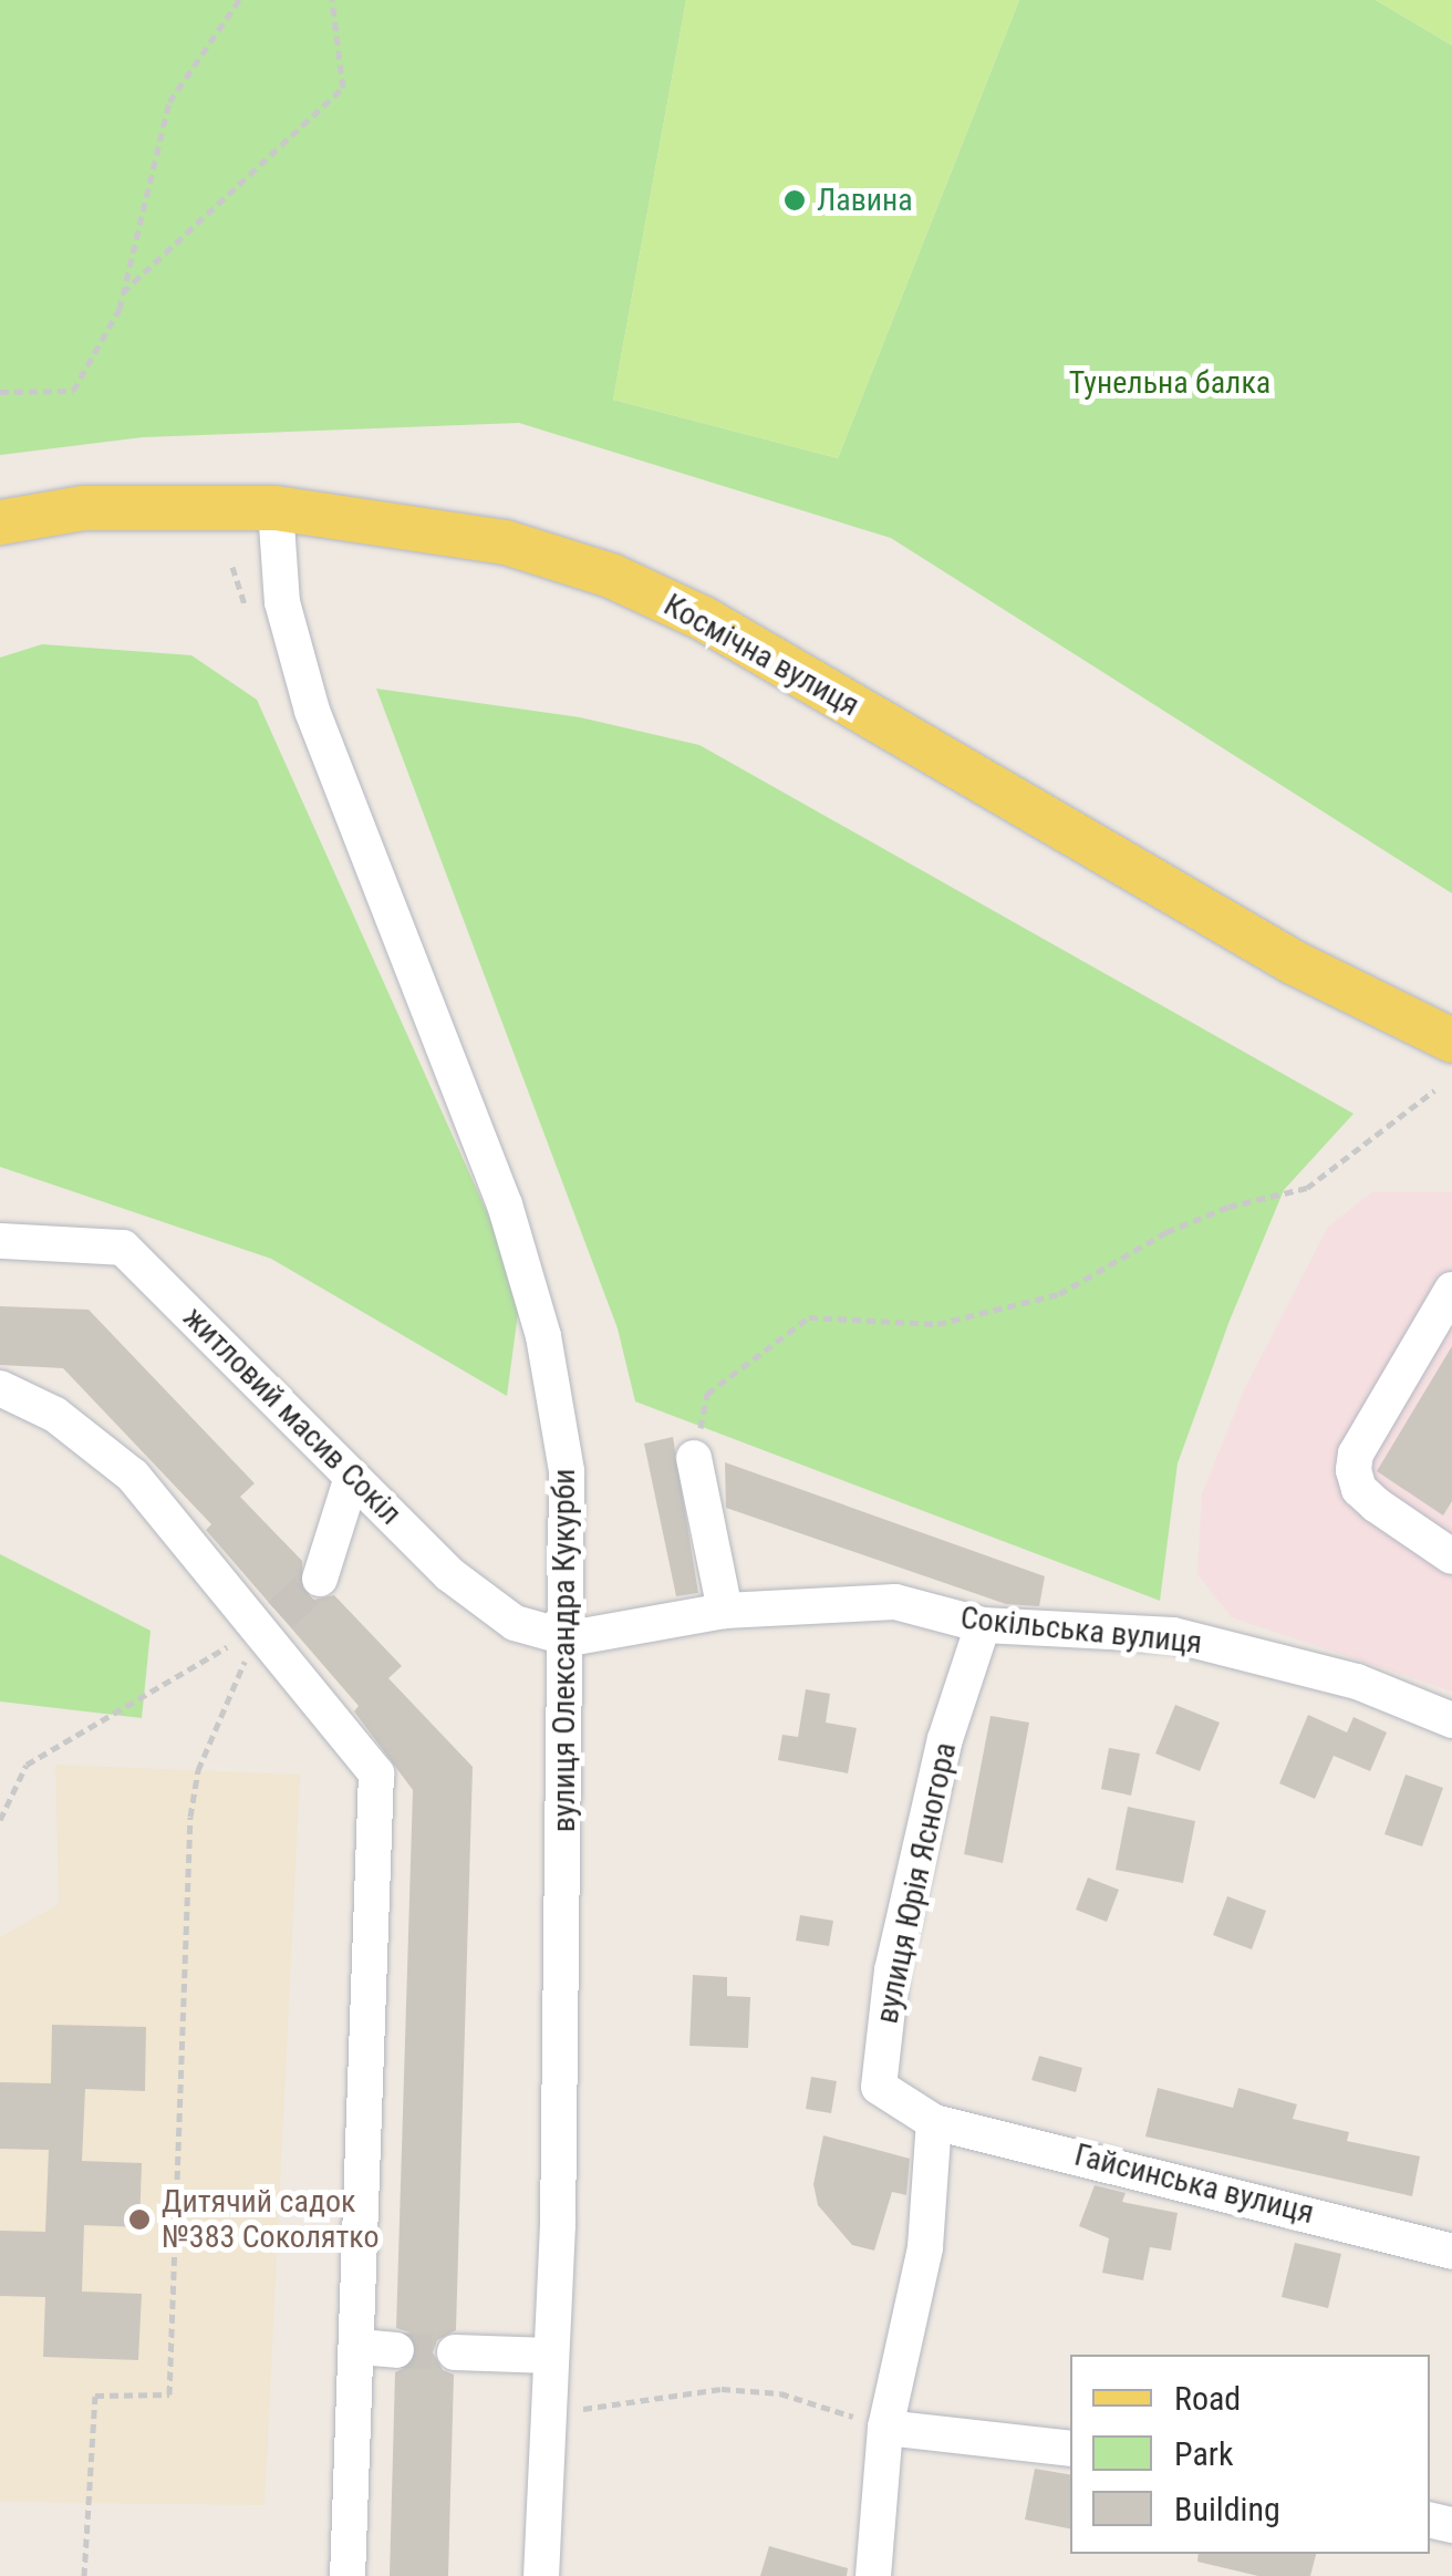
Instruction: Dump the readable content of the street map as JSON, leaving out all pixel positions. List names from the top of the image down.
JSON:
{
  "streets": {
    "main road": ["Космічна вулиця"],
    "street": [
      "житловий масив Сокіл",
      "Сокільська вулиця",
      "вулиця Олександра Кукурби",
      "вулиця Юрія Ясногора",
      "Гайсинська вулиця"
    ]
  },
  "crossings": [
    ["Космічна вулиця", "вулиця Олександра Кукурби"],
    ["житловий масив Сокіл", "Сокільська вулиця"],
    ["житловий масив Сокіл", "вулиця Олександра Кукурби"],
    ["Сокільська вулиця", "вулиця Олександра Кукурби"],
    ["Сокільська вулиця", "вулиця Юрія Ясногора"],
    ["вулиця Юрія Ясногора", "Гайсинська вулиця"]
  ],
  "parks": ["Тунельна балка"],
  "places": ["Лавина", "Дитячий садок №383 Соколятко"],
  "legend": ["Road", "Park", "Building"]
}
